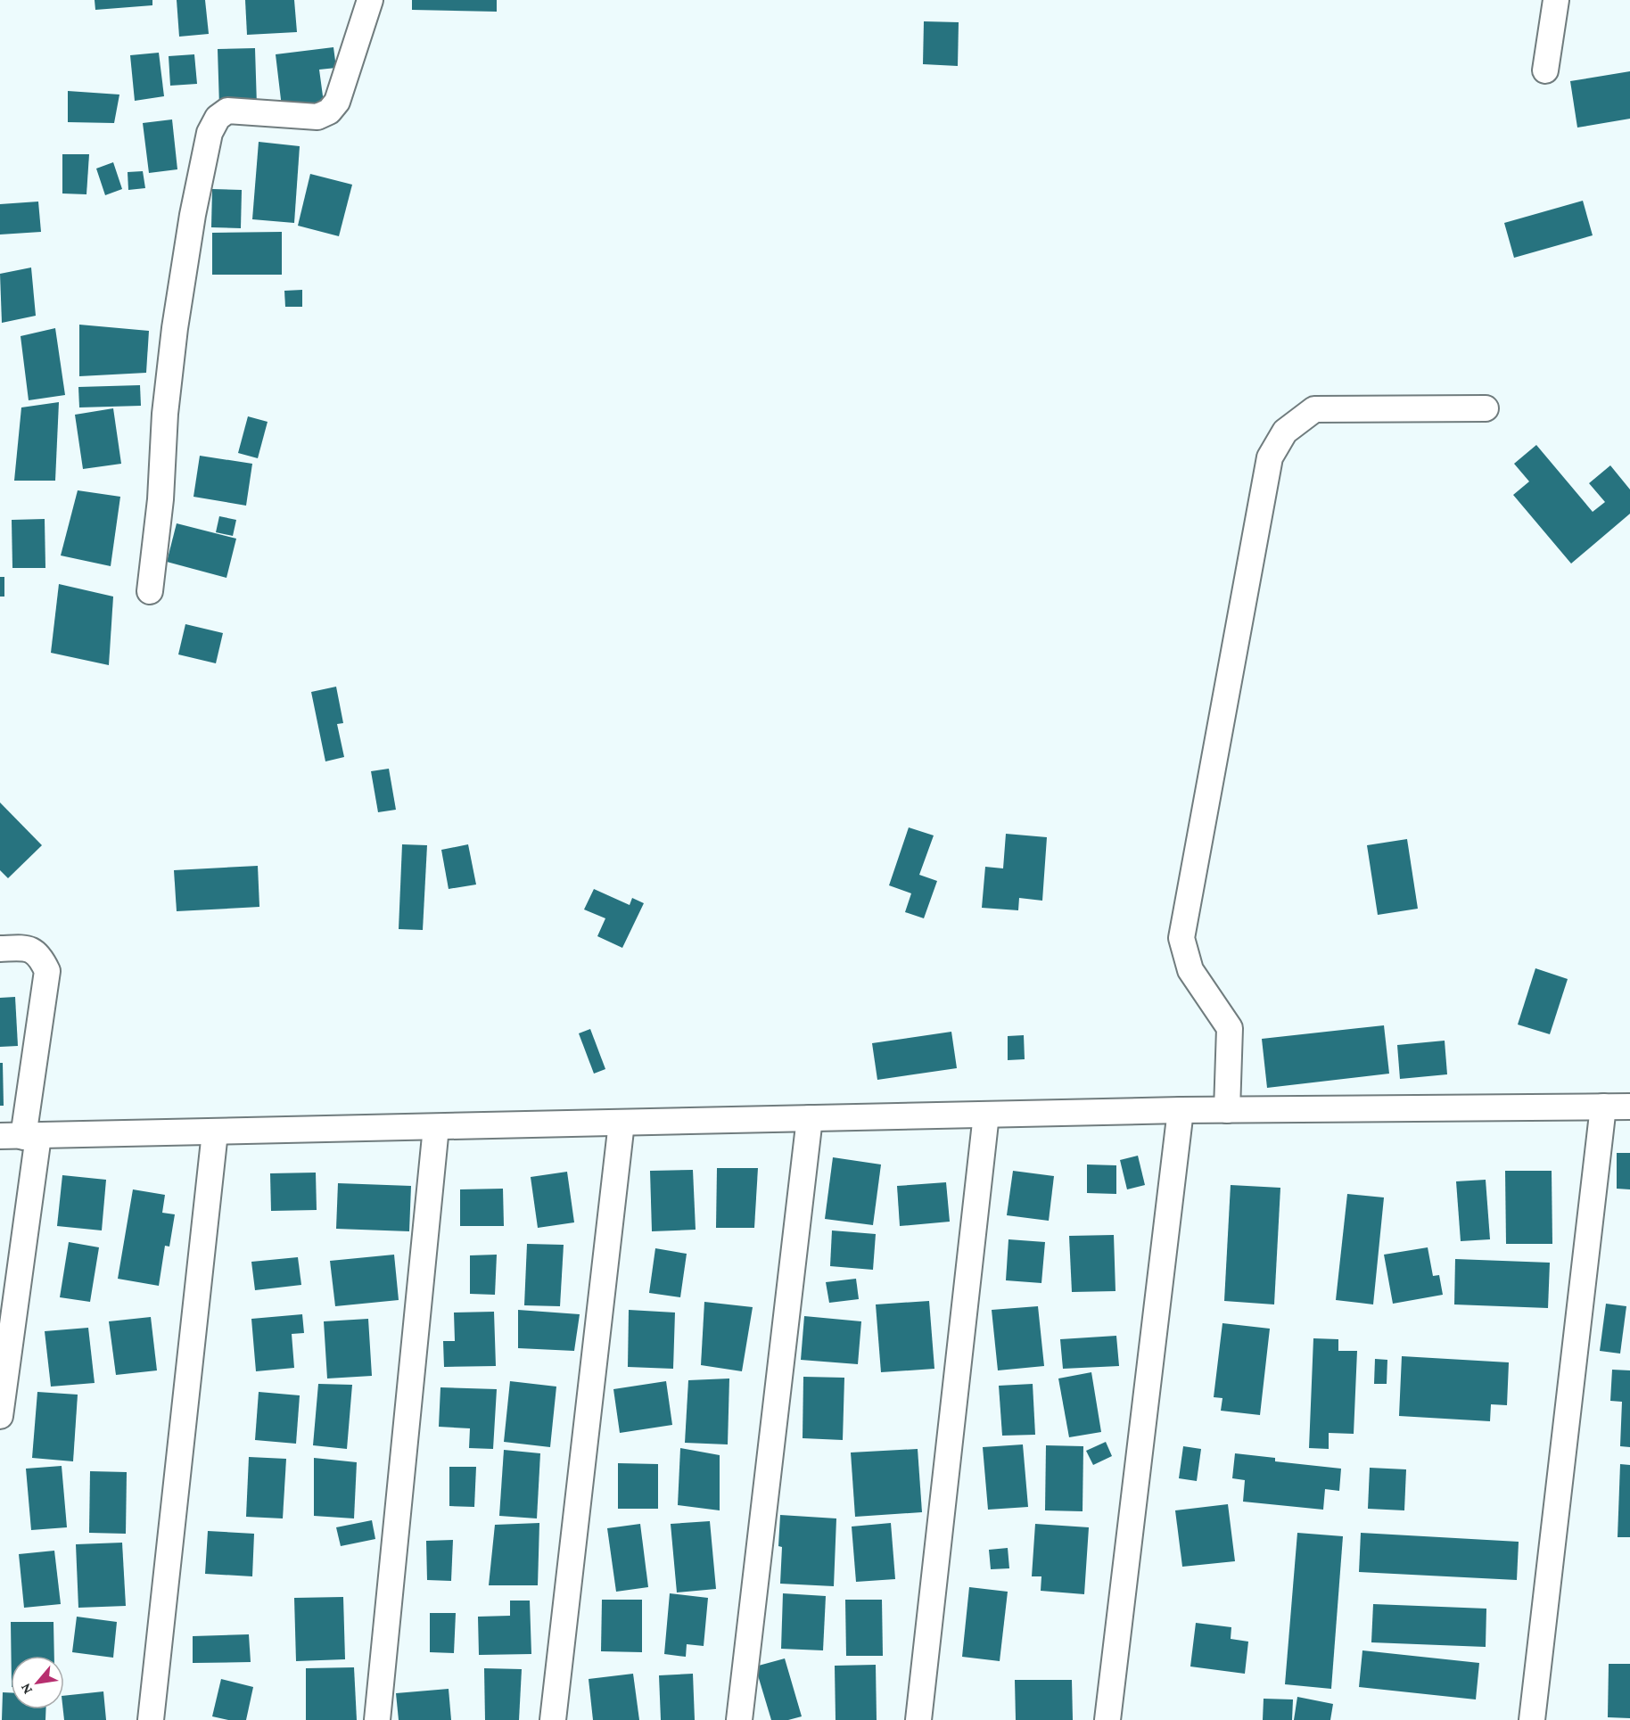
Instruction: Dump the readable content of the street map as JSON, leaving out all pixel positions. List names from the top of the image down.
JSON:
{
  "north": "bottom left"
}
